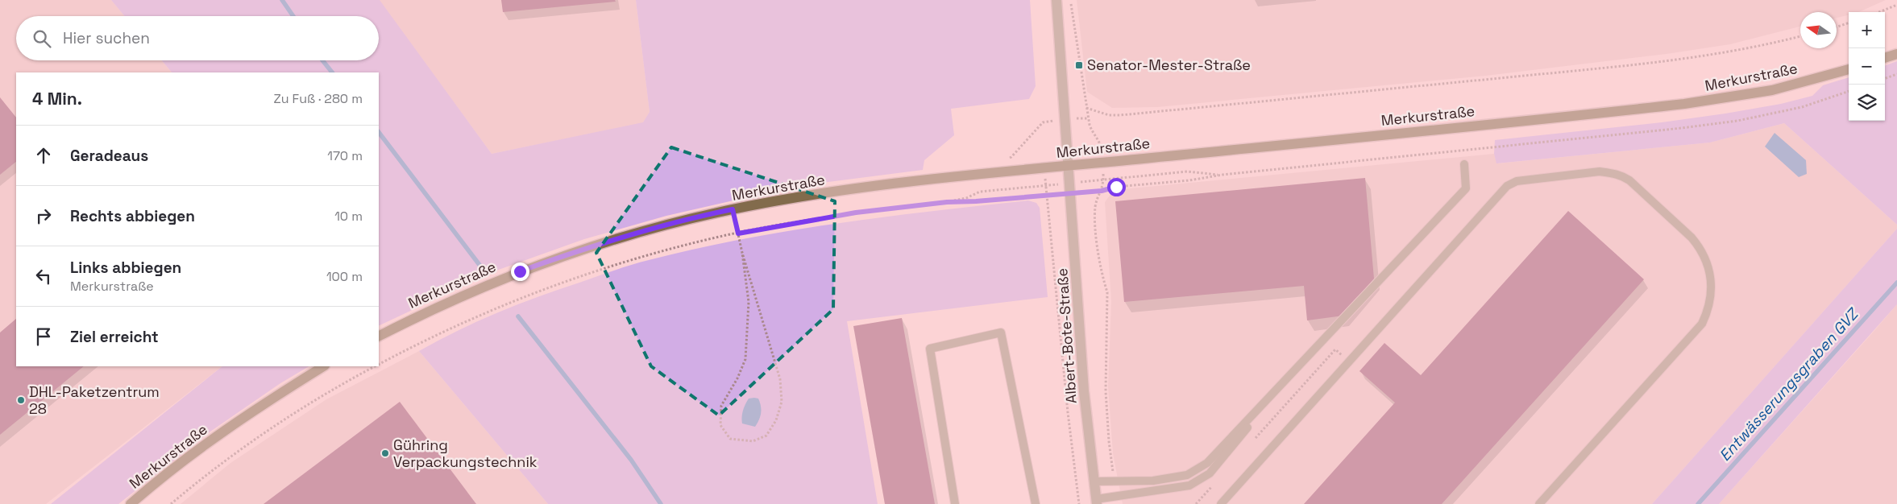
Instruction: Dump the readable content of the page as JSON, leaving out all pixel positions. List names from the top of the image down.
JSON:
{
  "streets": {
    "street": ["Merkurstraße", "Albert-Bote-Straße"]
  },
  "crossings": [
    ["Merkurstraße", "Albert-Bote-Straße"]
  ],
  "water": ["Entwässerungsgraben GVZ"],
  "places": {
    "transit": ["Senator-Mester-Straße"],
    "other": ["DHL-Paketzentrum 28", "Gühring Verpackungstechnik"]
  },
  "north": "left",
  "page": {
    "map_buttons": ["+", "−"],
    "search": "Hier suchen",
    "heading": ["4 Min.", "Zu Fuß · 280 m"],
    "list": [
      ["Geradeaus", "170 m"],
      ["Rechts abbiegen", "10 m"],
      ["Links abbiegen", "Merkurstraße", "100 m"],
      "Ziel erreicht"
    ]
  }
}
